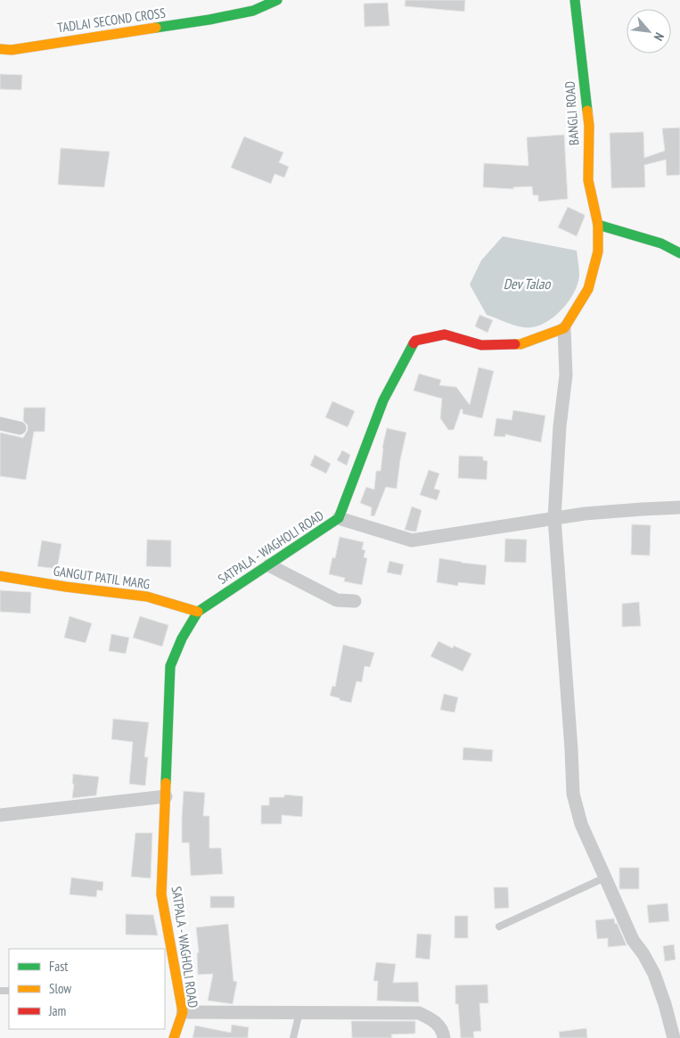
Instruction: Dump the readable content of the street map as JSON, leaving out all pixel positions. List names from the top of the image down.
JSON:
{
  "streets": {
    "main road": [
      "TADLAI SECOND CROSS",
      "BANGLI ROAD",
      "SATPALA - WAGHOLI ROAD",
      "GANGUT PATIL MARG"
    ]
  },
  "crossings": [
    ["SATPALA - WAGHOLI ROAD", "GANGUT PATIL MARG"]
  ],
  "water": ["Dev Talao"],
  "legend": ["Fast", "Slow", "Jam"],
  "north": "bottom right"
}
